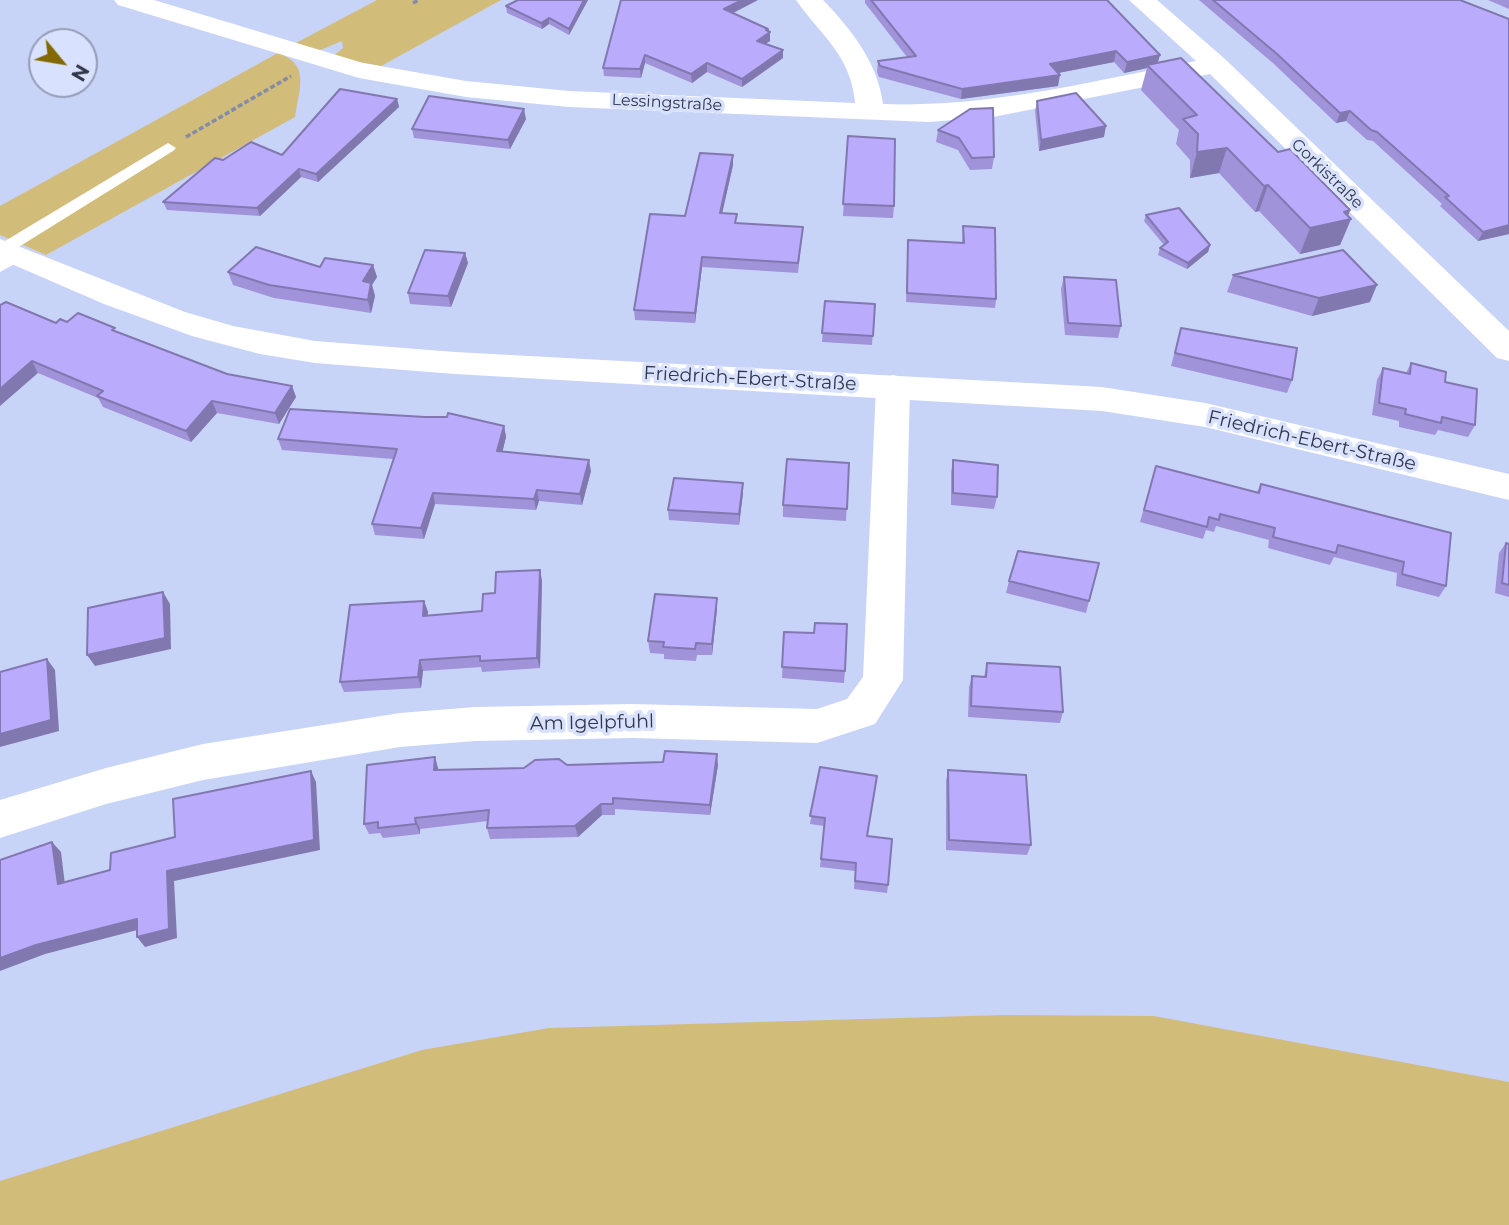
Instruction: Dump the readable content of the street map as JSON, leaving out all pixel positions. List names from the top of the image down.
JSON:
{
  "streets": {
    "street": [
      "Lessingstraße",
      "Gorkistraße",
      "Friedrich-Ebert-Straße",
      "Am Igelpfuhl"
    ]
  },
  "crossings": [
    ["Lessingstraße", "Gorkistraße"],
    ["Friedrich-Ebert-Straße", "Am Igelpfuhl"]
  ],
  "north": "bottom right"
}
